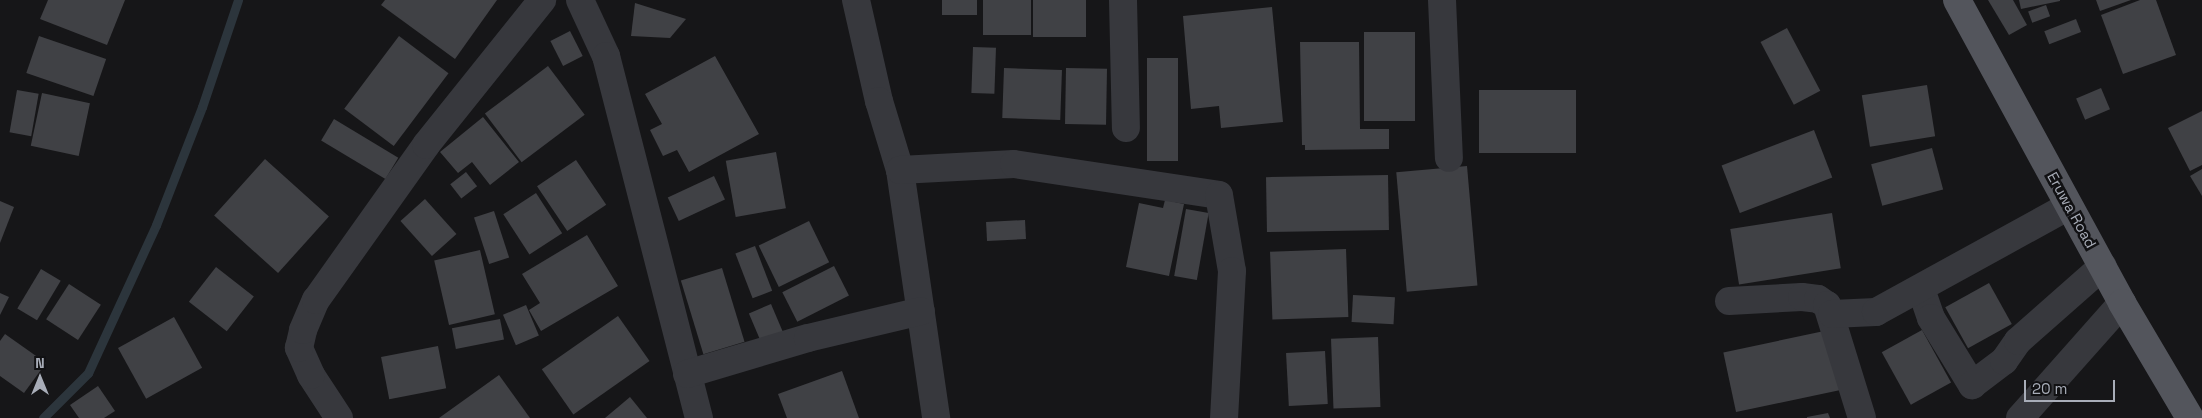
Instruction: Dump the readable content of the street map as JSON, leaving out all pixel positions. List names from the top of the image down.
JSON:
{
  "streets": {
    "main road": ["Eruwa Road"]
  },
  "scale_bar": "20 m",
  "north": "top"
}
